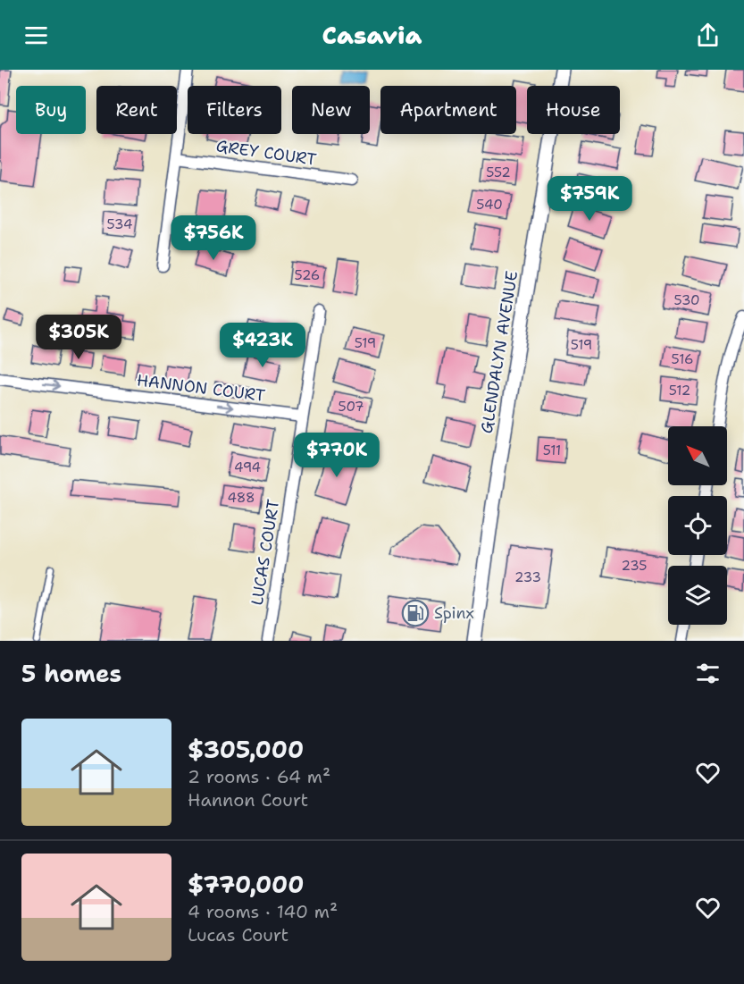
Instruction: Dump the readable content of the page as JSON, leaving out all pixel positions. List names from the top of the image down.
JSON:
{
  "streets": {
    "street": [
      "GREY COURT",
      "GLENDALYN AVENUE",
      "HANNON COURT",
      "LUCAS COURT"
    ]
  },
  "crossings": [
    ["HANNON COURT", "LUCAS COURT"]
  ],
  "one_way": ["HANNON COURT"],
  "places": {
    "fuel station": ["Spinx"]
  },
  "house_numbers": [
    "552",
    "540",
    "534",
    "526",
    "530",
    "519",
    "519",
    "516",
    "512",
    "507",
    "511",
    "494",
    "488",
    "235",
    "233"
  ],
  "north": "top left",
  "page": {
    "header": "Casavia",
    "chip": [
      "Buy",
      "Rent",
      "Filters",
      "New",
      "Apartment",
      "House"
    ],
    "price": [
      "$759K",
      "$756K",
      "$305K",
      "$423K",
      "$770K"
    ],
    "heading": "5 homes",
    "list": [
      {
        "name": "$305,000",
        "note": "2 rooms · 64 m² · Hannon Court"
      },
      {
        "name": "$770,000",
        "note": "4 rooms · 140 m² · Lucas Court"
      }
    ]
  }
}
